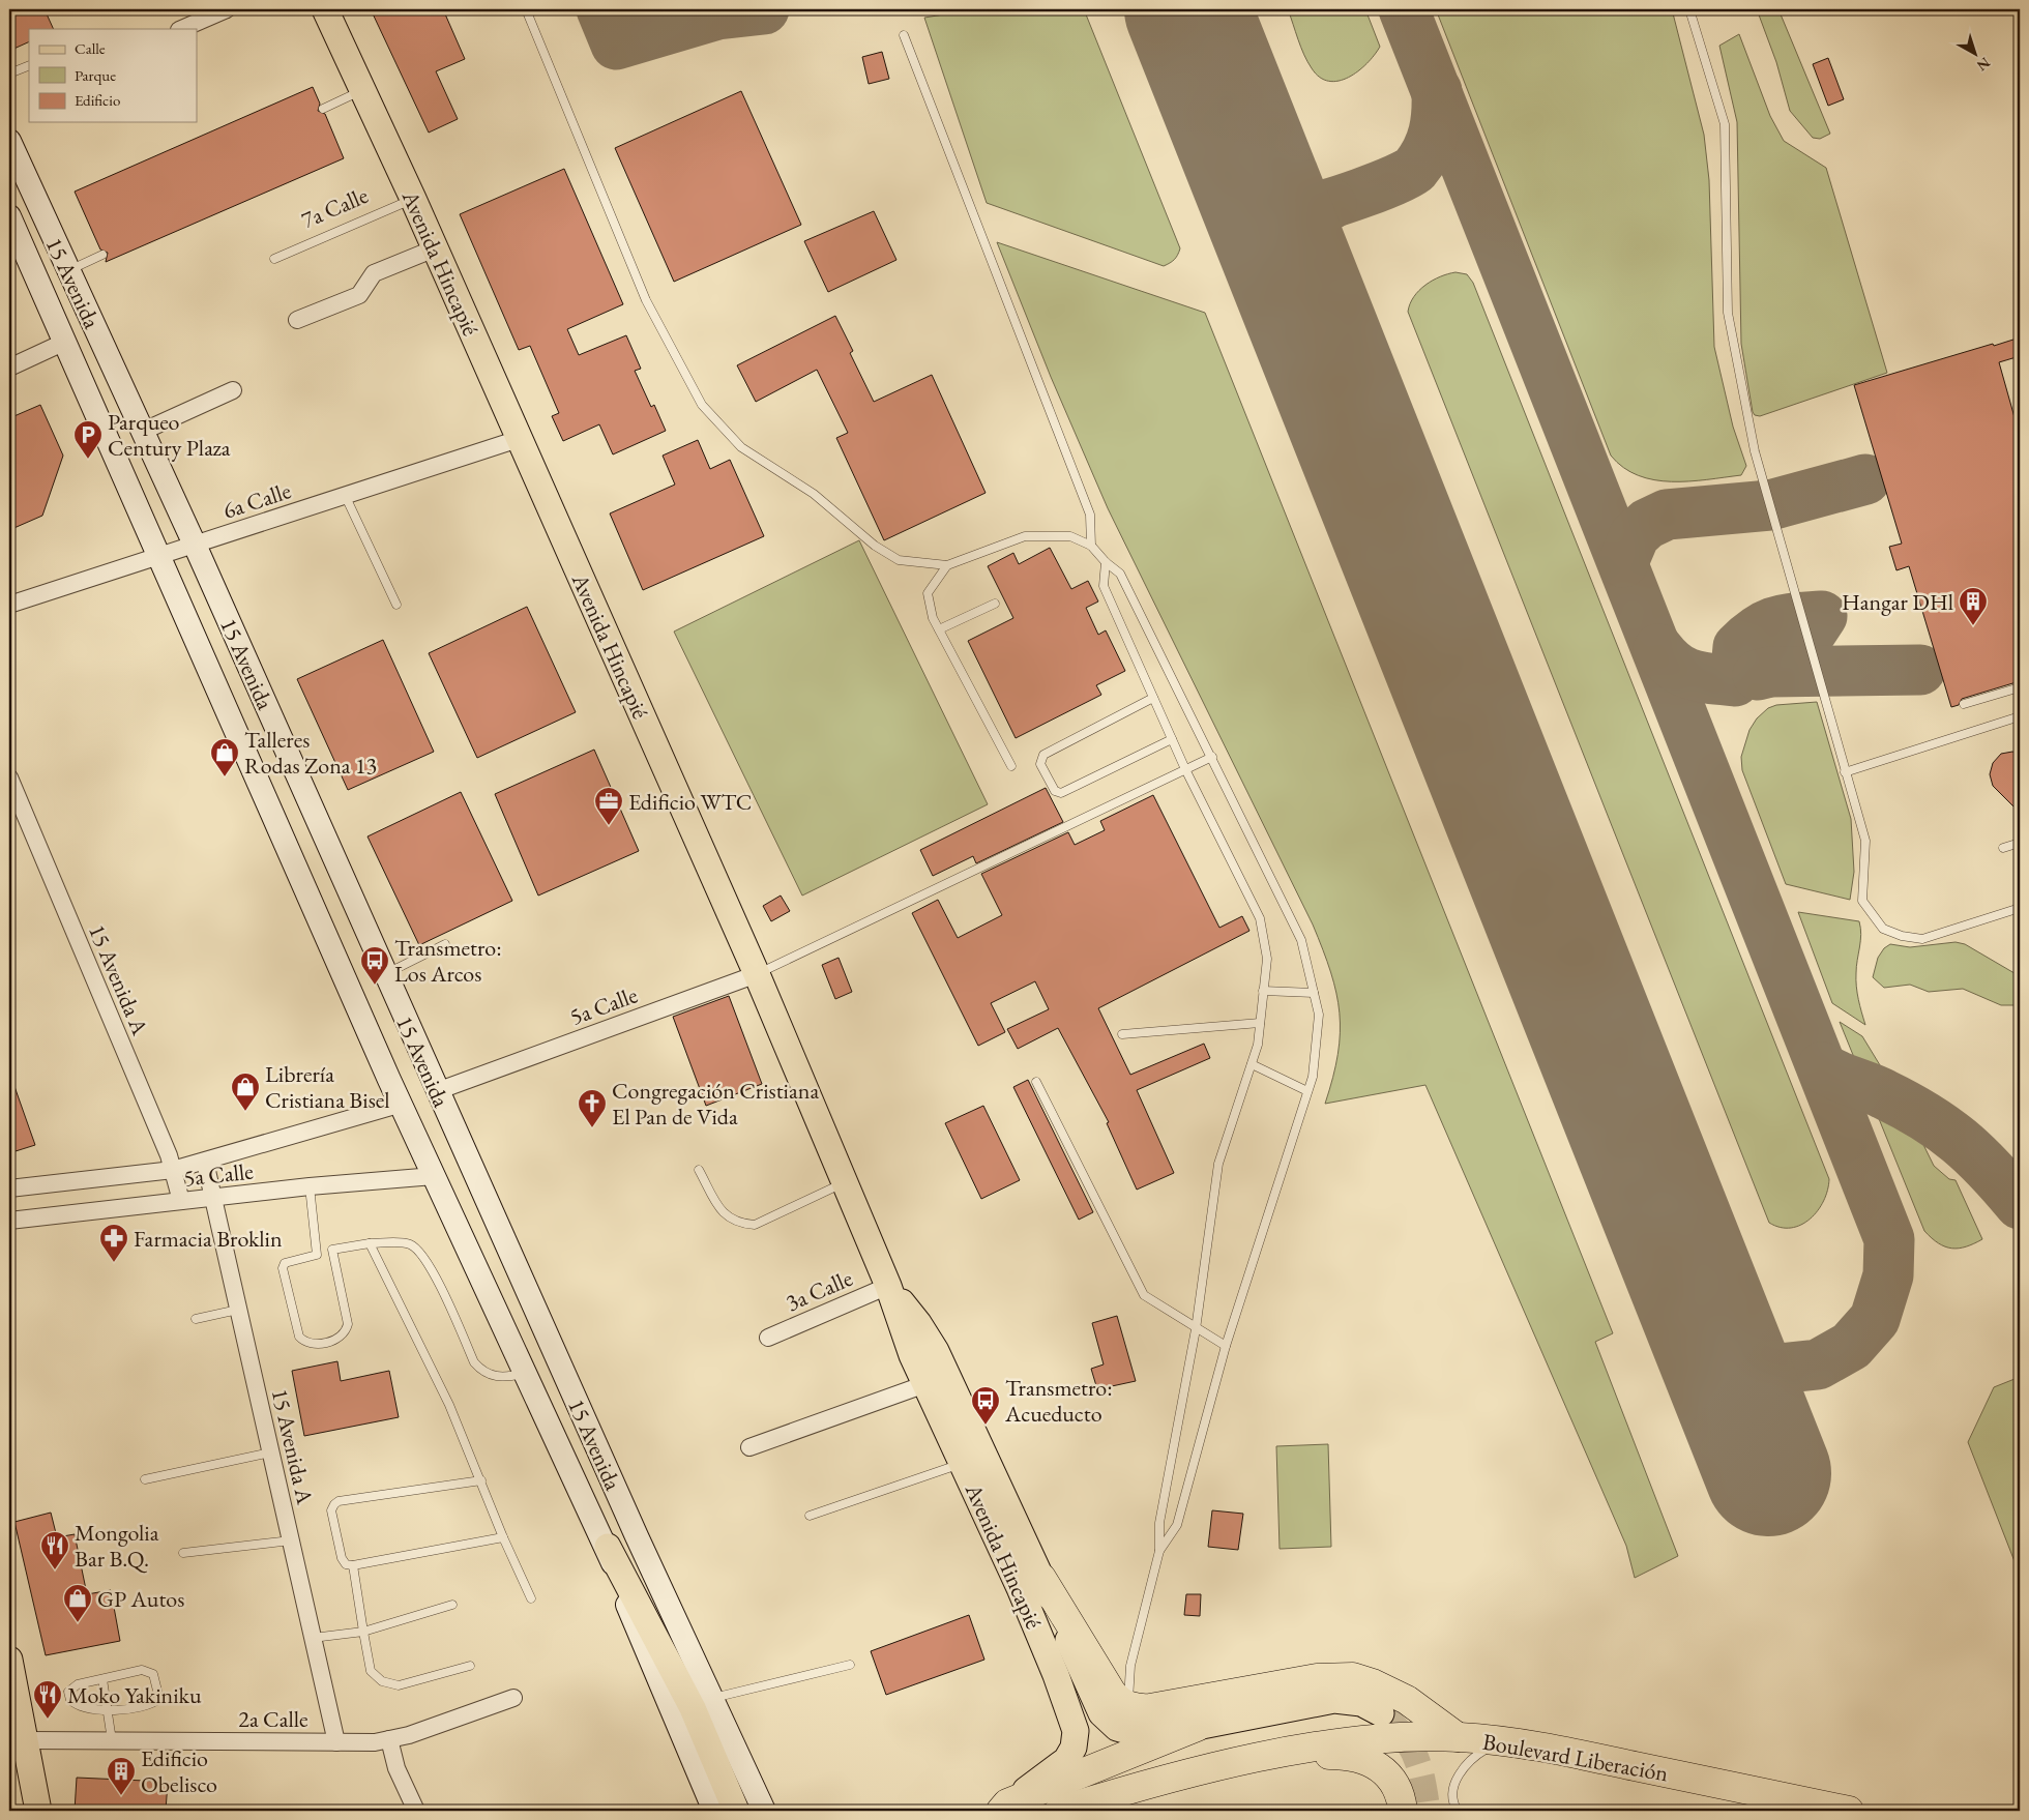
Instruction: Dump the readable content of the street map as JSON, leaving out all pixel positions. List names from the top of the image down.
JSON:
{
  "streets": {
    "highway": ["Boulevard Liberación"],
    "main road": ["Avenida Hincapié"],
    "street": [
      "15 Avenida",
      "6a Calle",
      "15 Avenida A",
      "5a Calle",
      "3a Calle",
      "2a Calle"
    ],
    "lane": ["7a Calle"]
  },
  "crossings": [
    ["7a Calle", "Avenida Hincapié"],
    ["Avenida Hincapié", "6a Calle"],
    ["Avenida Hincapié", "5a Calle"],
    ["Avenida Hincapié", "3a Calle"],
    ["15 Avenida", "6a Calle"],
    ["15 Avenida", "5a Calle"],
    ["15 Avenida A", "5a Calle"],
    ["15 Avenida A", "2a Calle"]
  ],
  "places": {
    "parking": ["Parqueo Century Plaza"],
    "building": ["Hangar DHl", "Edificio Obelisco"],
    "shop": ["Talleres Rodas Zona 13", "Librería Cristiana Bisel", "GP Autos"],
    "office": ["Edificio WTC"],
    "bus stop": ["Transmetro: Los Arcos", "Transmetro: Acueducto"],
    "church": ["Congregación Cristiana El Pan de Vida"],
    "pharmacy": ["Farmacia Broklin"],
    "restaurant": ["Mongolia Bar B.Q.", "Moko Yakiniku"]
  },
  "legend": ["Calle", "Parque", "Edificio"],
  "north": "bottom right"
}
